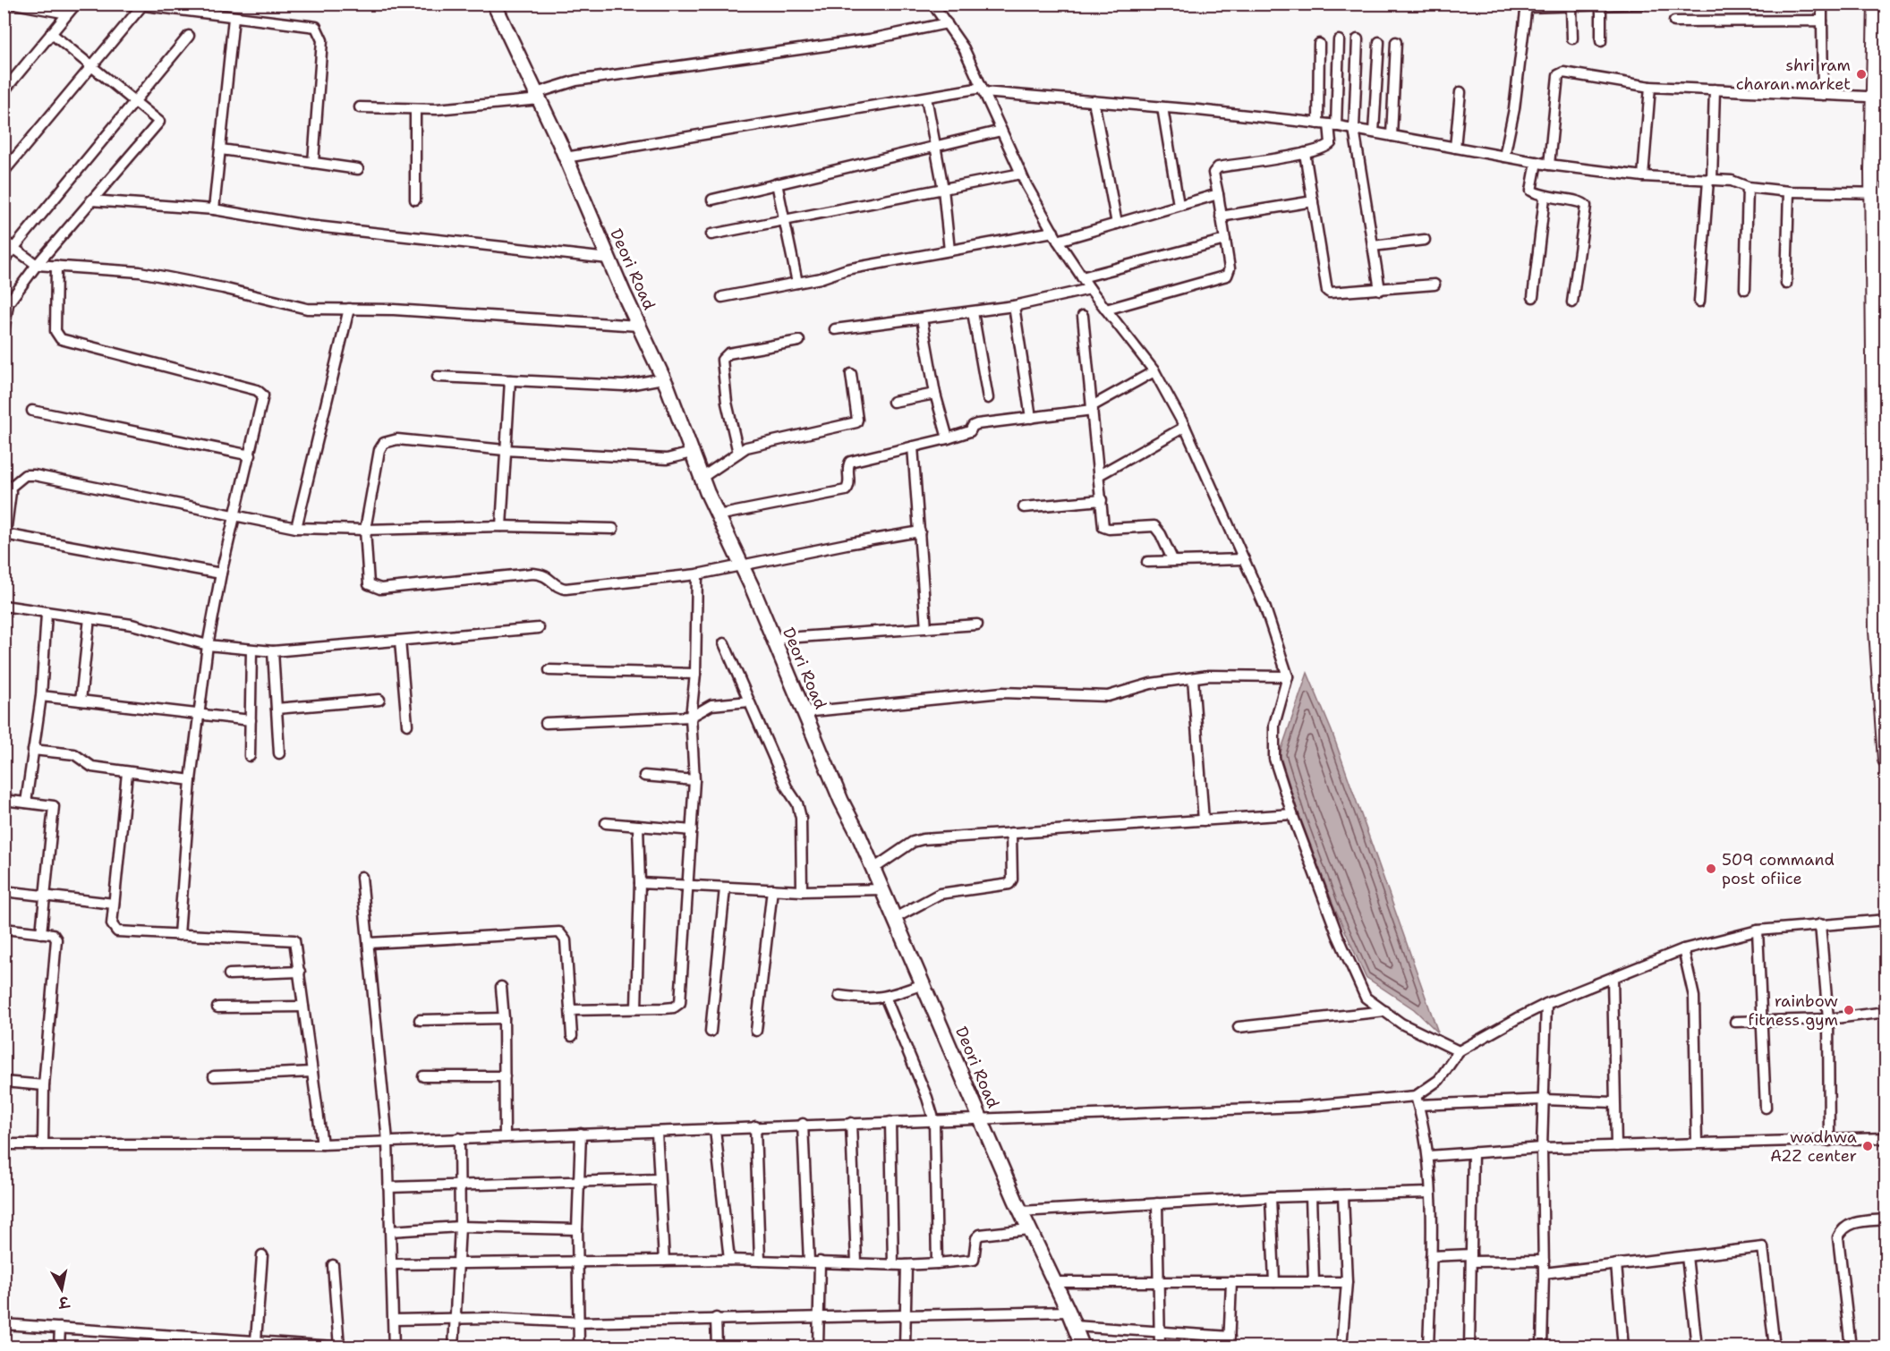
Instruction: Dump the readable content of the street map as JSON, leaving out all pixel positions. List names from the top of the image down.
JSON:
{
  "streets": {
    "street": ["Deori Road"]
  },
  "places": [
    "shri ram charan market",
    "509 command post ofiice",
    "rainbow fitness gym",
    "wadhwa A2Z center"
  ],
  "north": "bottom"
}
